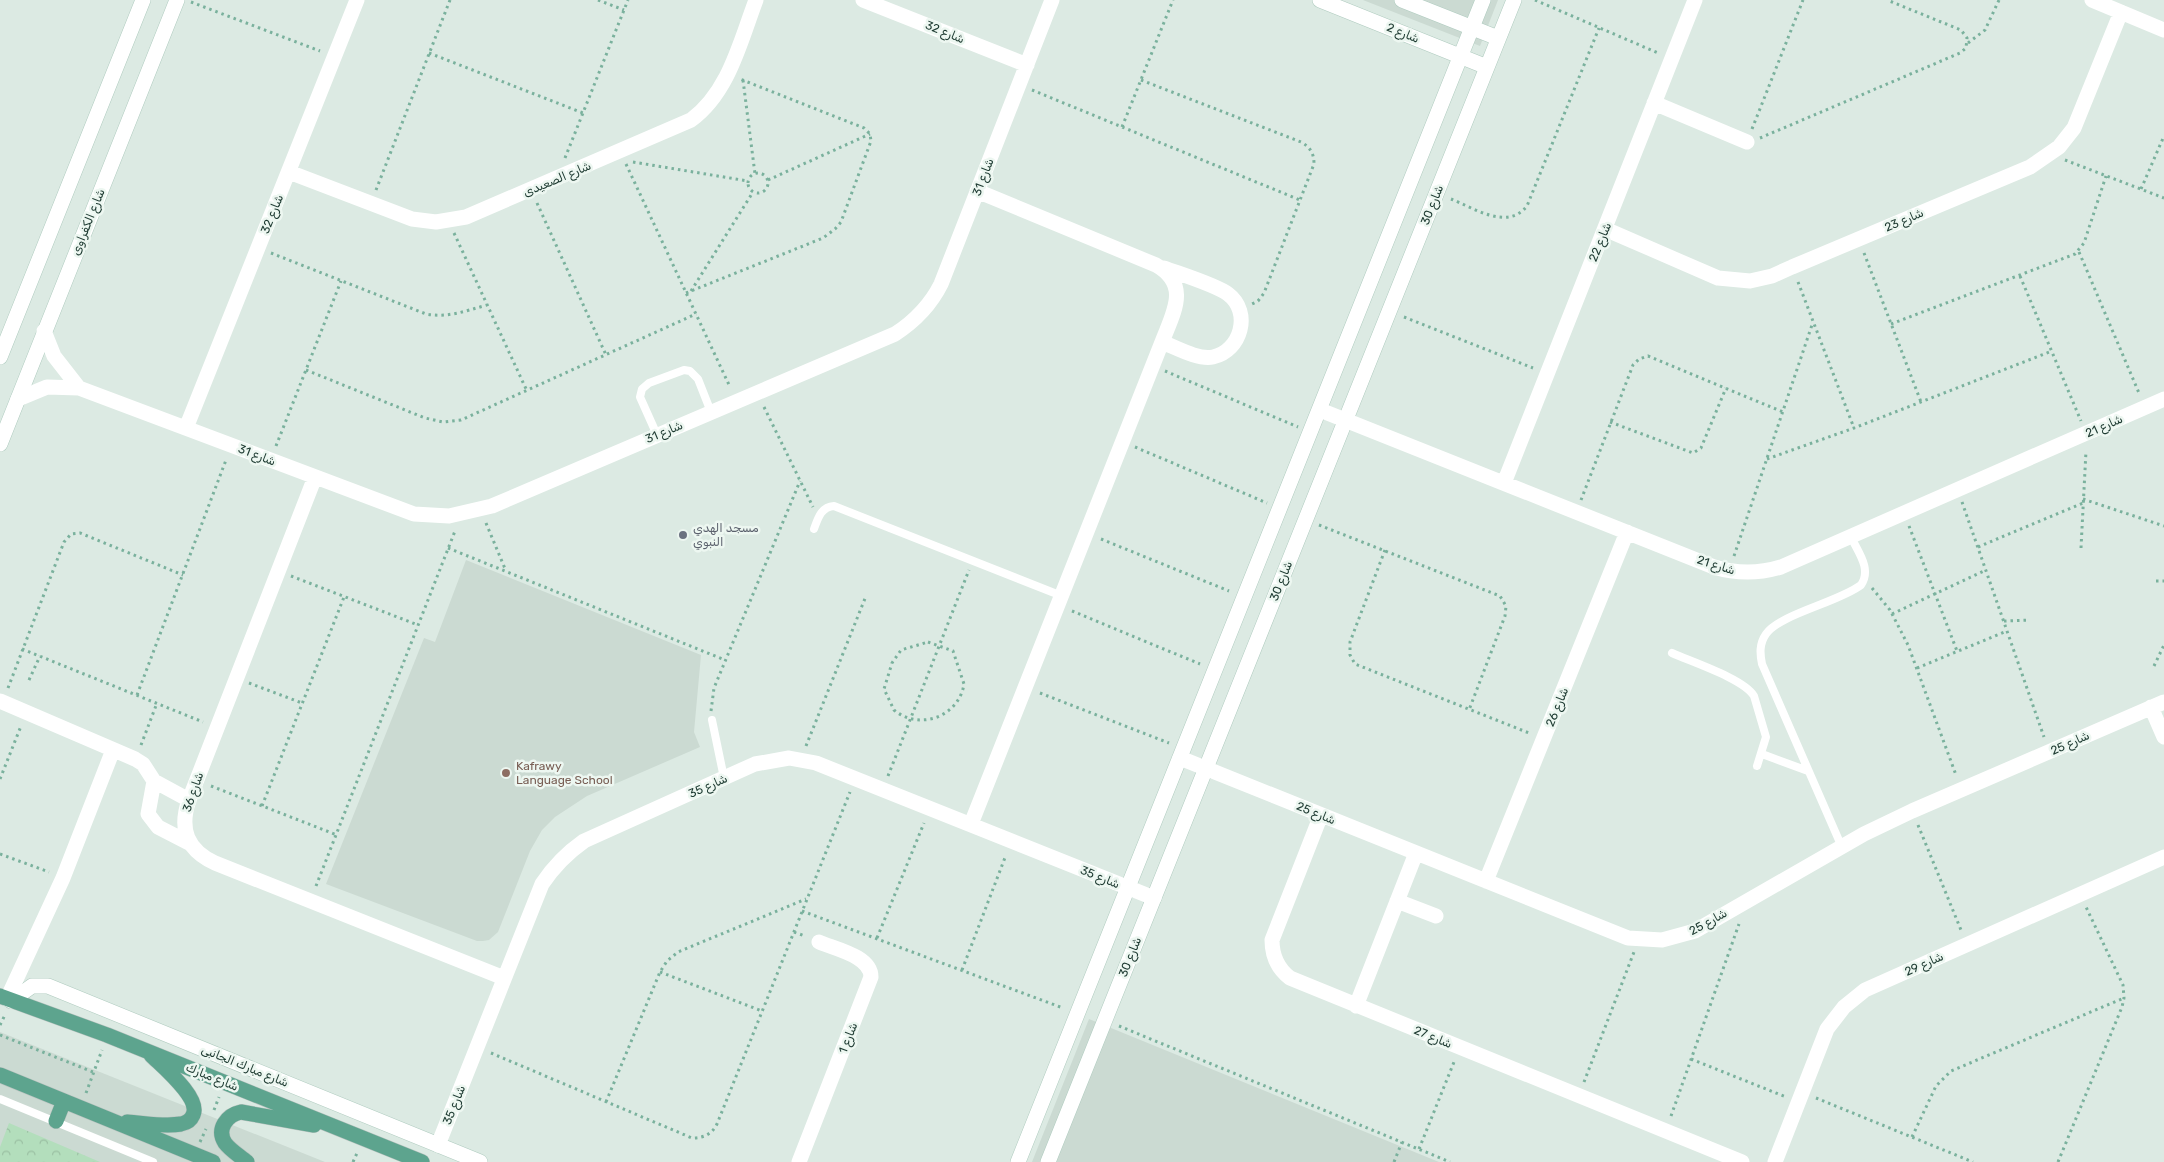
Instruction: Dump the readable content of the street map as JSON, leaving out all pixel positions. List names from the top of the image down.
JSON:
{
  "streets": {
    "main road": ["شارع مبارك"],
    "street": [
      "شارع 32",
      "شارع 2",
      "شارع 31",
      "شارع الصعيدى",
      "شارع 30",
      "شارع 23",
      "شارع الكفراوى",
      "شارع 22",
      "شارع 21",
      "شارع 26",
      "شارع 25",
      "شارع 35",
      "شارع 36",
      "شارع 29",
      "شارع 27",
      "شارع 1",
      "شارع مبارك الجانبى"
    ]
  },
  "crossings": [
    ["شارع 32", "شارع 31"],
    ["شارع 32", "شارع الصعيدى"],
    ["شارع 2", "شارع 30"],
    ["شارع 31", "شارع الكفراوى"],
    ["شارع 31", "شارع 36"],
    ["شارع 30", "شارع 21"],
    ["شارع 30", "شارع 25"],
    ["شارع 30", "شارع 35"],
    ["شارع 23", "شارع 22"],
    ["شارع 22", "شارع 21"],
    ["شارع 21", "شارع 26"],
    ["شارع 26", "شارع 25"],
    ["شارع 25", "شارع 27"],
    ["شارع 35", "شارع مبارك الجانبى"],
    ["شارع مبارك الجانبى", "شارع مبارك"]
  ],
  "places": ["مسجد الهدي النبوي", "Kafrawy Language School"]
}
